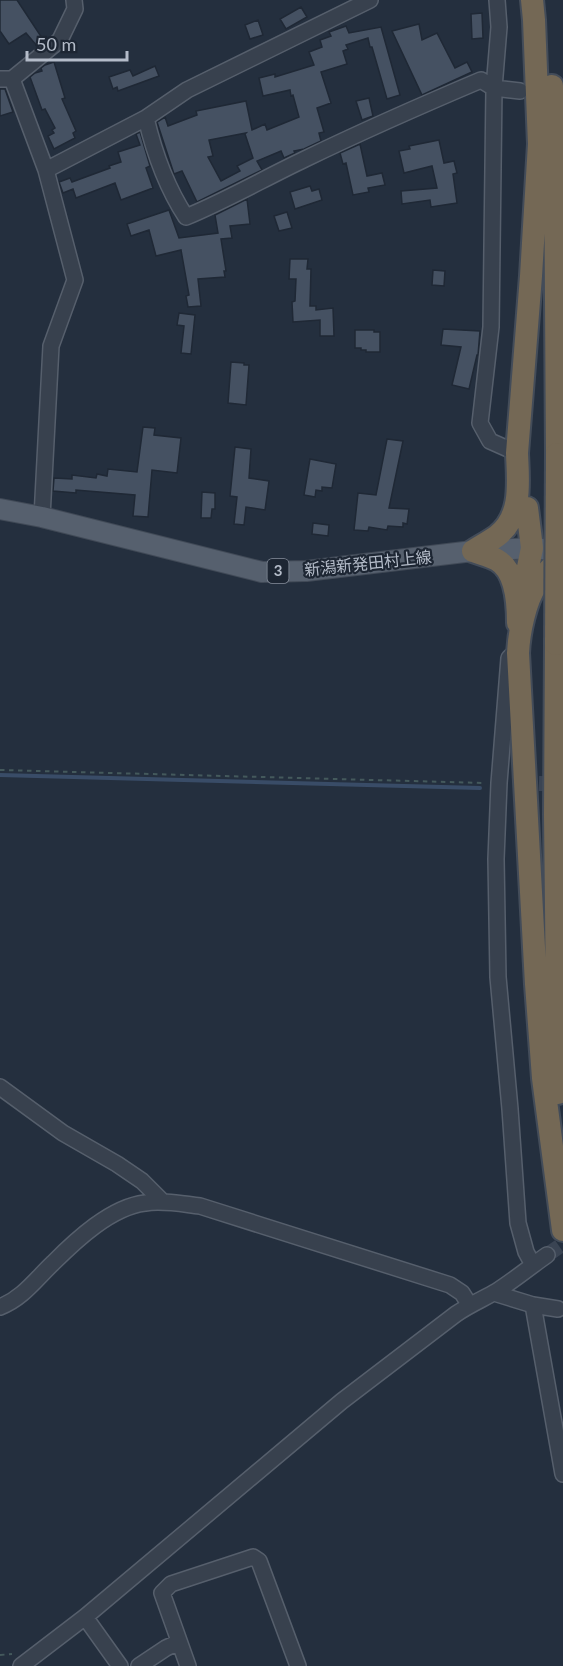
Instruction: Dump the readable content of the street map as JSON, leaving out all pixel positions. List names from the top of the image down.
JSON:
{
  "streets": {
    "main road": ["新潟新発田村上線", "3"]
  },
  "scale_bar": "50 m"
}
